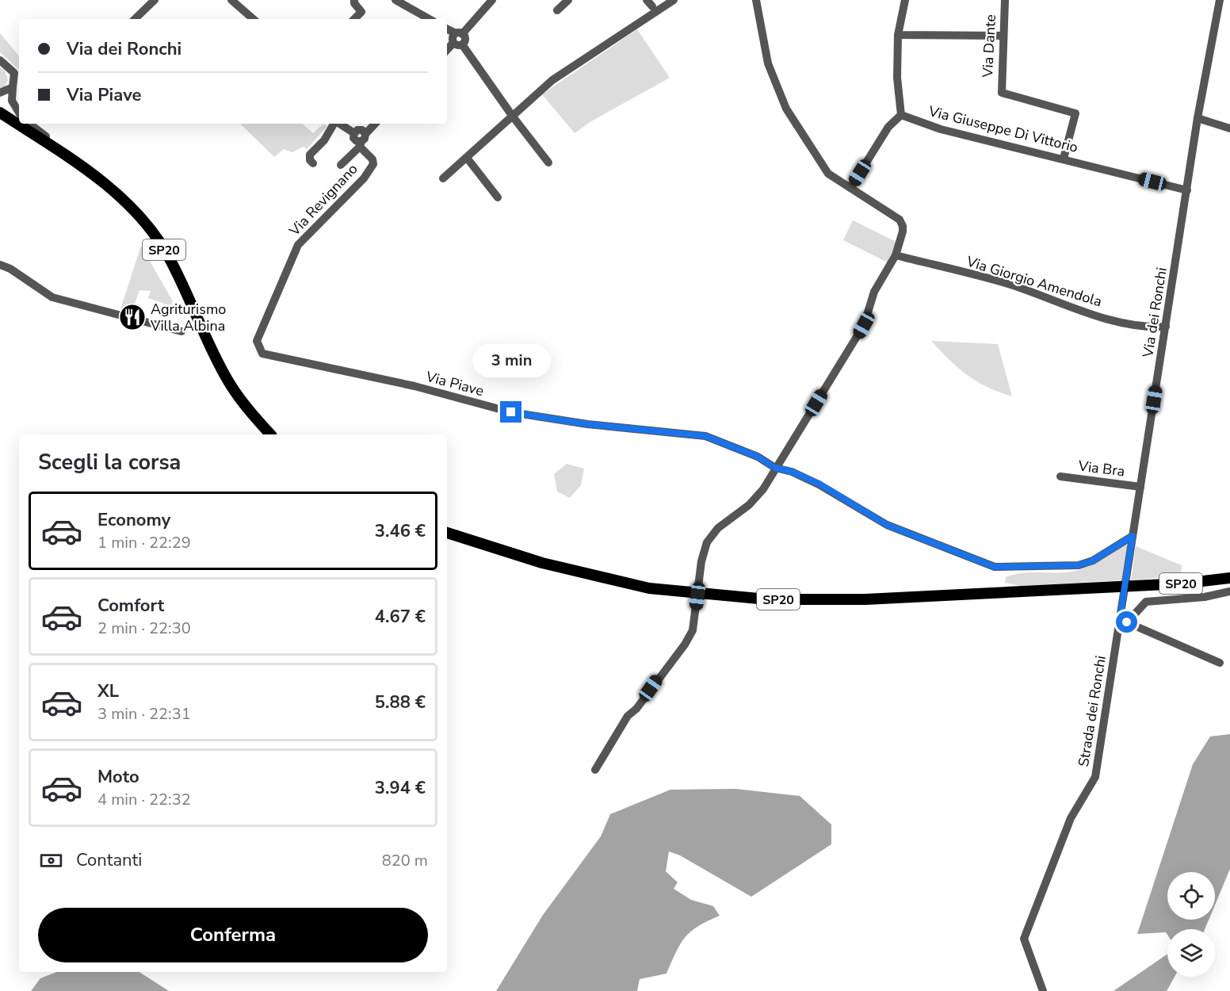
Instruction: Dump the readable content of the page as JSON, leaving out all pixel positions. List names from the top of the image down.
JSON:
{
  "streets": {
    "main road": ["SP20"],
    "street": [
      "Via Dante",
      "Via Giuseppe Di Vittorio",
      "Via Revignano",
      "Via Giorgio Amendola",
      "Via dei Ronchi",
      "Via Piave",
      "Via Bra",
      "Strada dei Ronchi"
    ]
  },
  "crossings": [
    ["Via Dante", "Via Giuseppe Di Vittorio"],
    ["Via Giuseppe Di Vittorio", "Via dei Ronchi"],
    ["Via Revignano", "Via Piave"],
    ["Via Giorgio Amendola", "Via dei Ronchi"],
    ["Via dei Ronchi", "Via Piave"],
    ["Via dei Ronchi", "Via Bra"],
    ["Via dei Ronchi", "Strada dei Ronchi"]
  ],
  "places": {
    "restaurant": ["Agriturismo Villa Albina"]
  },
  "page": {
    "banner": ["Via dei Ronchi", "Via Piave"],
    "bubble": "3 min",
    "heading": "Scegli la corsa",
    "list": [
      {
        "name": "Economy",
        "note": "1 min · 22:29",
        "value": "3.46 €"
      },
      {
        "name": "Comfort",
        "note": "2 min · 22:30",
        "value": "4.67 €"
      },
      {
        "name": "XL",
        "note": "3 min · 22:31",
        "value": "5.88 €"
      },
      {
        "name": "Moto",
        "note": "4 min · 22:32",
        "value": "3.94 €"
      }
    ],
    "pay": ["Contanti", "820 m"],
    "buttons": "Conferma"
  }
}
